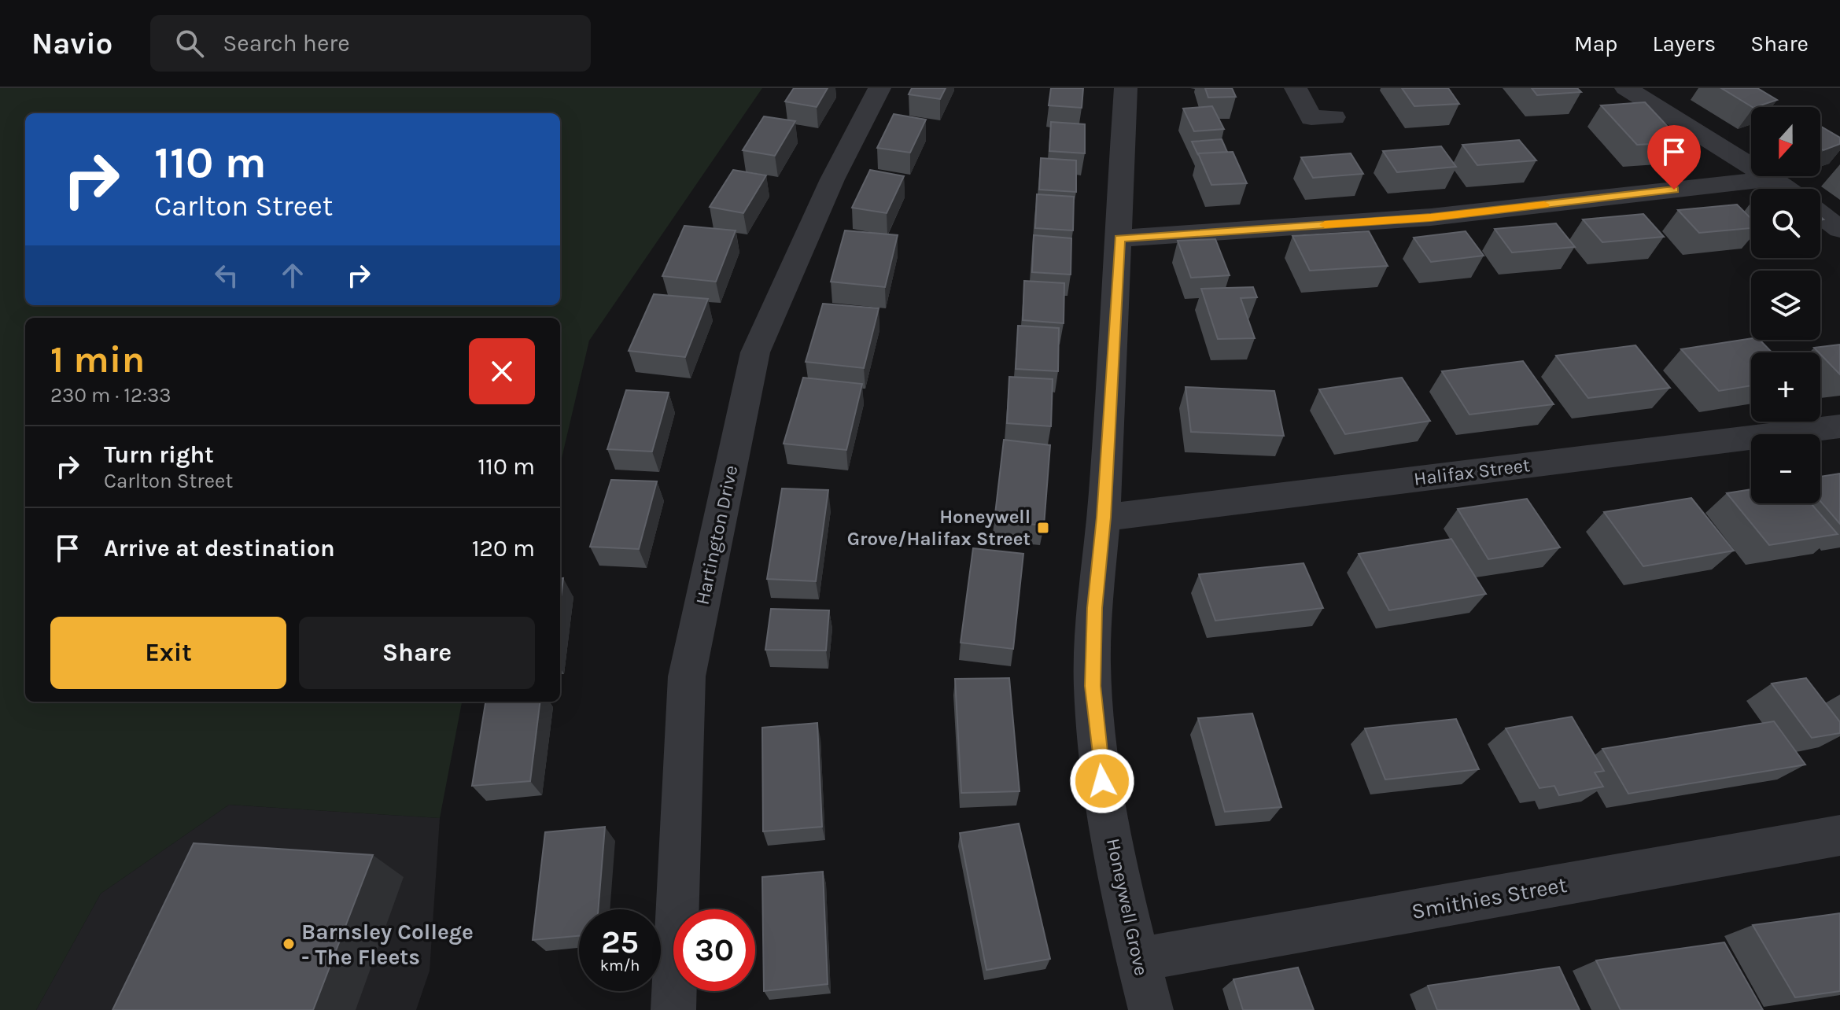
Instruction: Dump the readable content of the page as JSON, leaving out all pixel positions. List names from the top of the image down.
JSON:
{
  "streets": {
    "street": [
      "Halifax Street",
      "Hartington Drive",
      "Smithies Street",
      "Honeywell Grove"
    ]
  },
  "crossings": [
    ["Halifax Street", "Honeywell Grove"],
    ["Smithies Street", "Honeywell Grove"]
  ],
  "places": {
    "transit": ["Honeywell Grove/Halifax Street"],
    "other": ["Barnsley College - The Fleets"]
  },
  "north": "bottom",
  "page": {
    "header": "Navio",
    "search": "Search here",
    "nav": ["Map", "Layers", "Share"],
    "map_buttons": ["+", "−"],
    "turn": ["110 m", "Carlton Street"],
    "heading": ["1 min", "230 m · 12:33"],
    "list": [
      {
        "name": "Turn right",
        "note": "Carlton Street",
        "value": "110 m"
      },
      {
        "name": "Arrive at destination",
        "value": "120 m"
      }
    ],
    "buttons": ["Exit", "Share"],
    "speed": "25 km/h",
    "limit": "30"
  }
}
